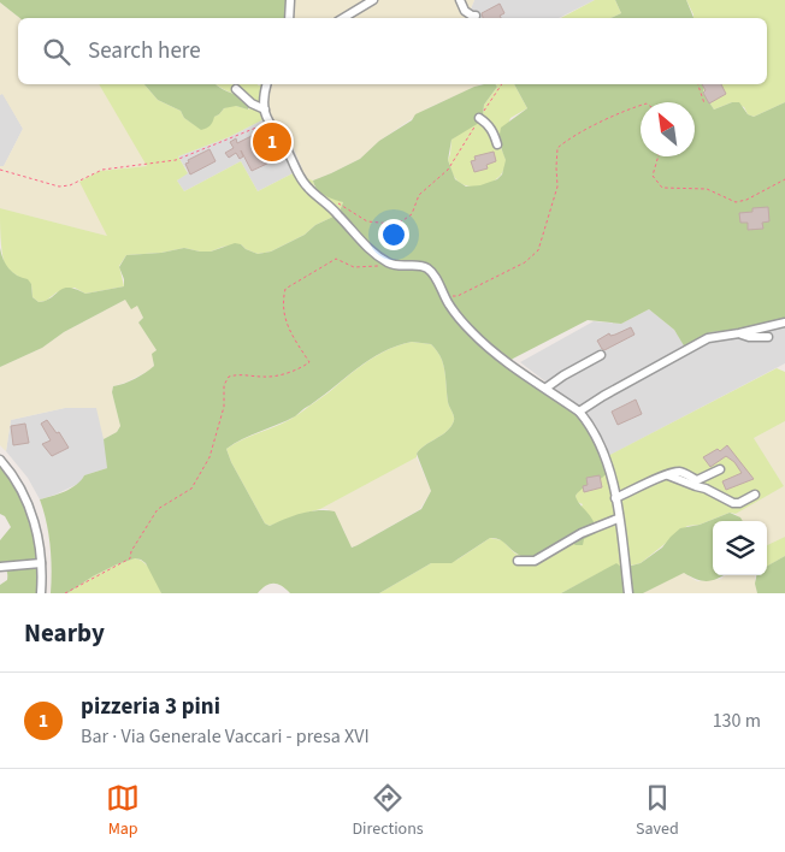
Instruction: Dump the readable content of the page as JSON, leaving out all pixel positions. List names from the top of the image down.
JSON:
{
  "north": "top left",
  "page": {
    "search": "Search here",
    "pins": "1",
    "heading": "Nearby",
    "list": [
      {
        "mark": "1",
        "name": "pizzeria 3 pini",
        "note": "Bar · Via Generale Vaccari - presa XVI",
        "value": "130 m"
      }
    ],
    "nav": ["Map", "Directions", "Saved"]
  }
}
